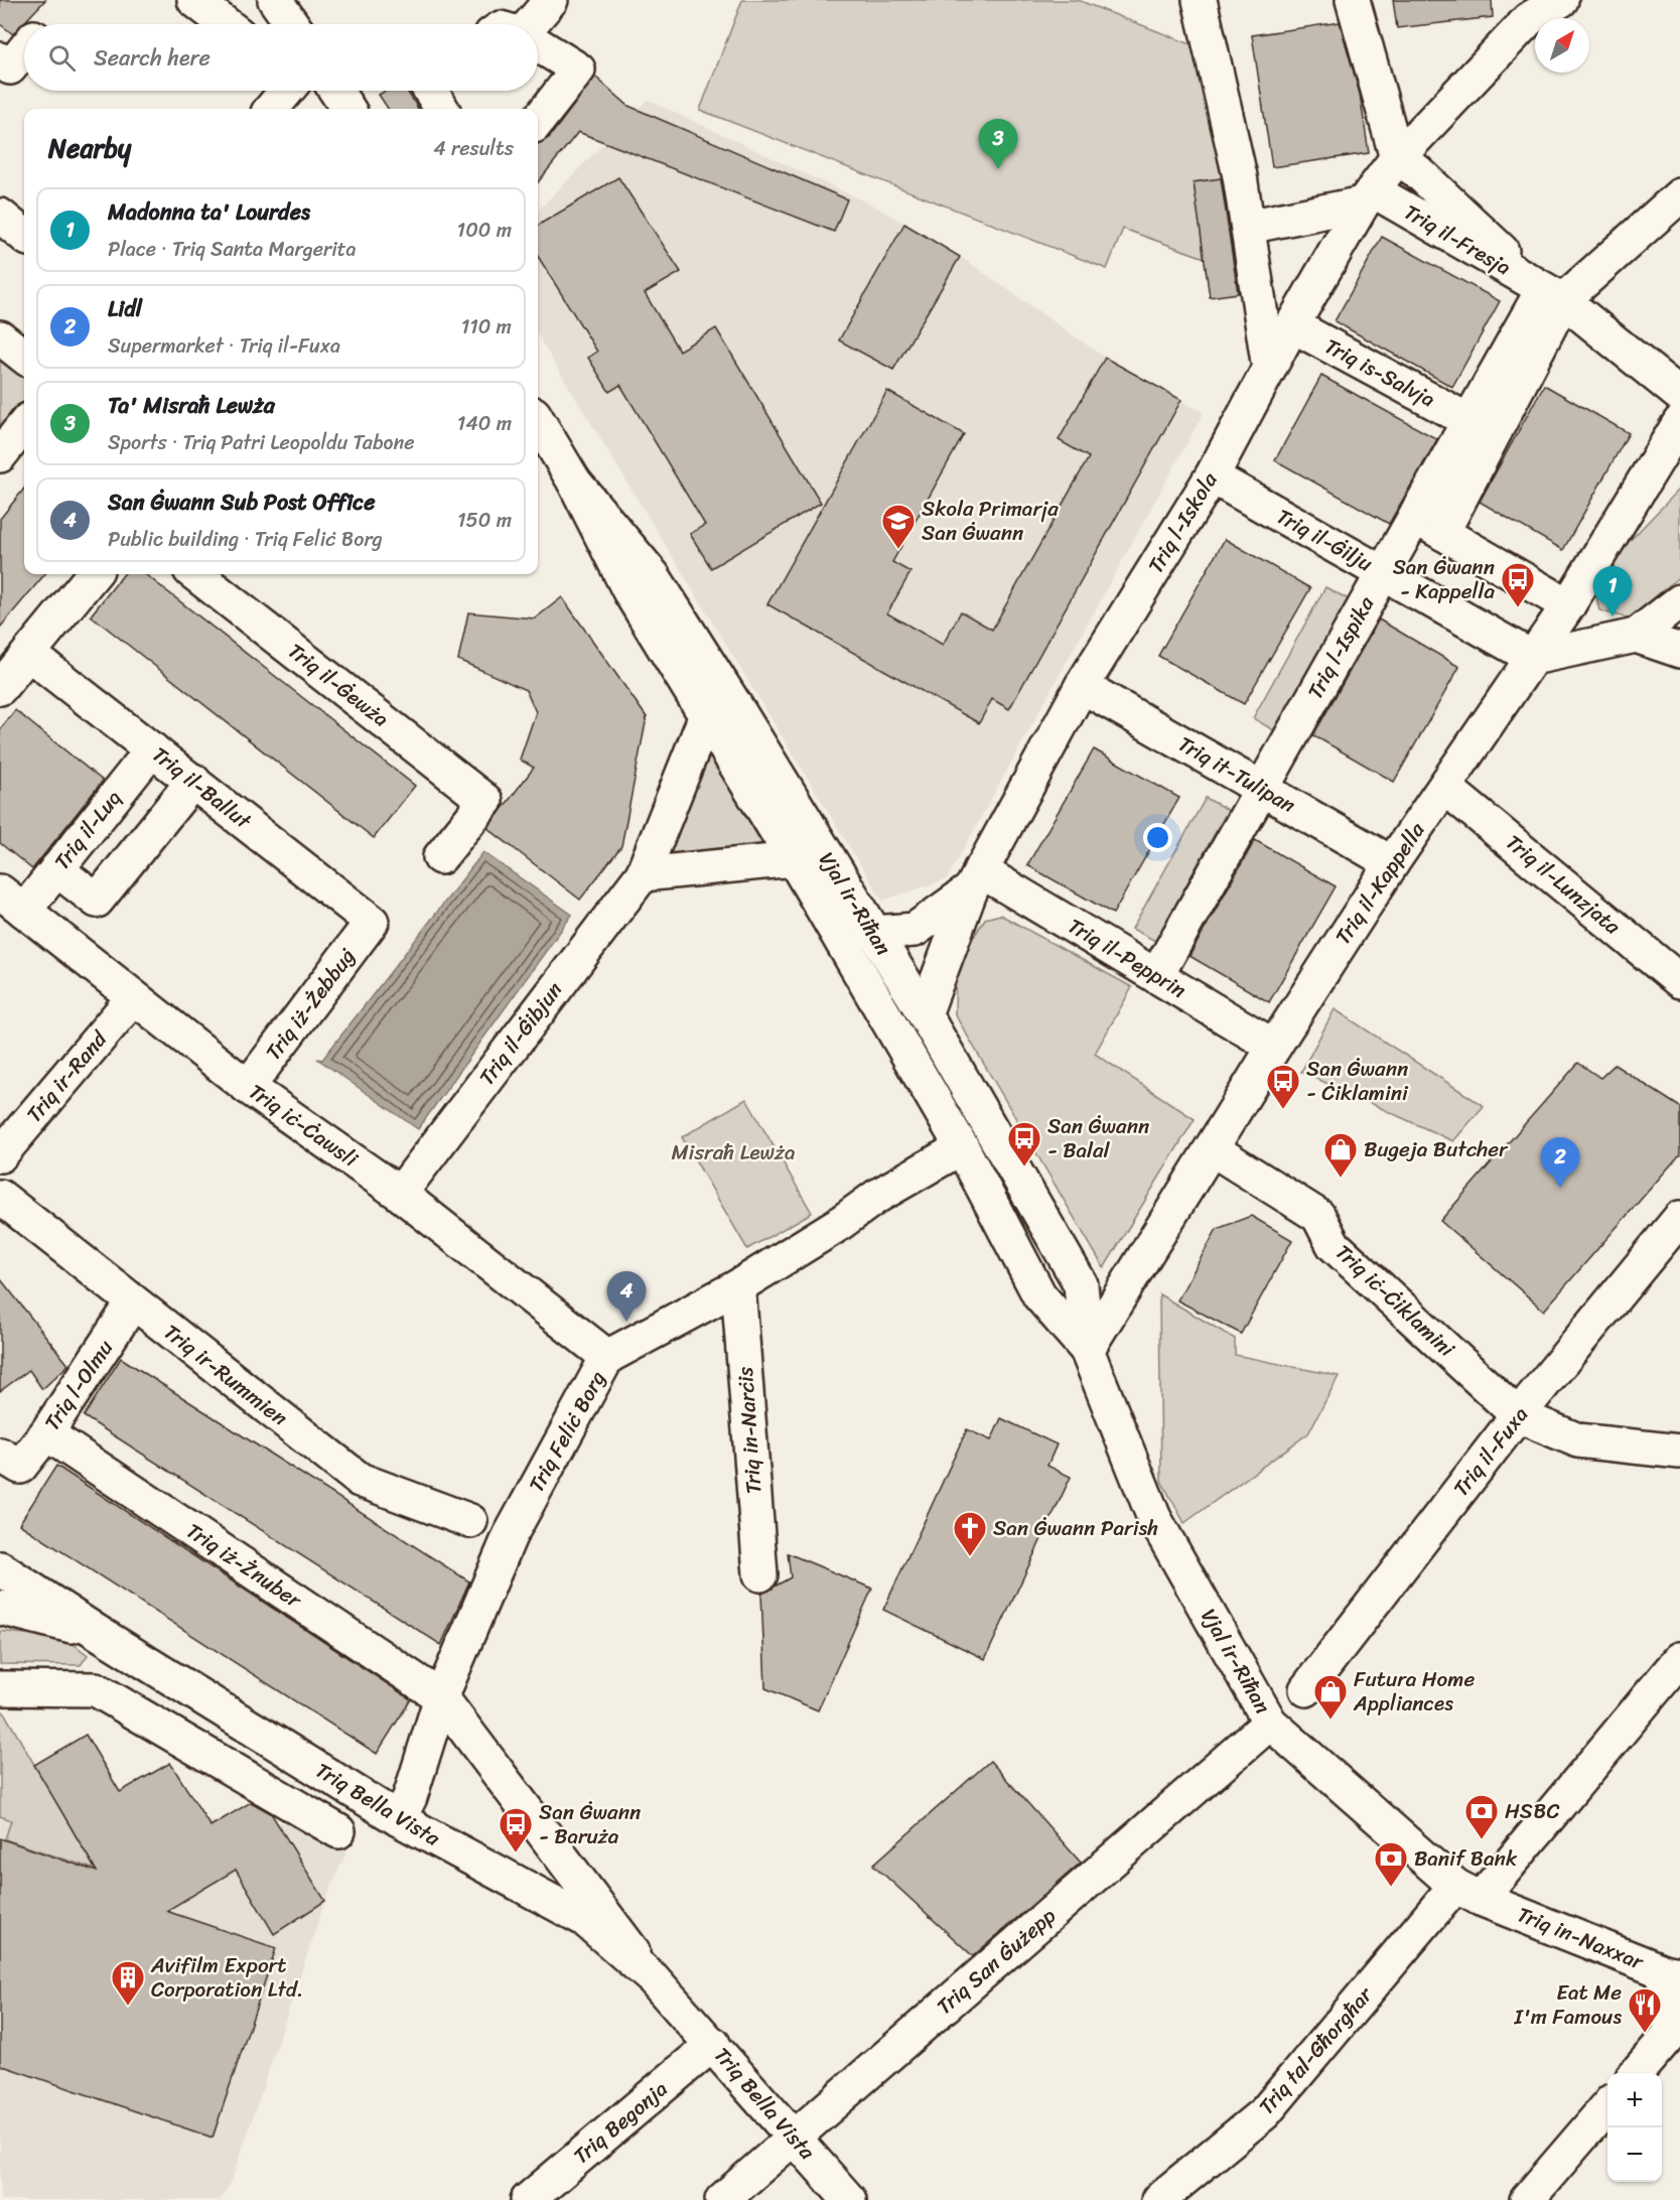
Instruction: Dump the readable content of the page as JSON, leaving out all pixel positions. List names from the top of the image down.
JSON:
{
  "streets": {
    "street": [
      "Triq il-Fresja",
      "Triq is-Salvja",
      "Triq l-Iskola",
      "Triq il-Ġilju",
      "Triq l-Ispika",
      "Triq il-Ġewża",
      "Triq it-Tulipan",
      "Triq il-Ballut",
      "Triq il-Luq",
      "Triq il-Kappella",
      "Triq il-Lunzjata",
      "Vjal ir-Riħan",
      "Triq il-Pepprin",
      "Triq iż-Żebbuġ",
      "Triq il-Ġibjun",
      "Triq ir-Rand",
      "Triq iċ-Ċawsli",
      "Triq iċ-Ċiklamini",
      "Triq ir-Rummien",
      "Triq l-Olmu",
      "Triq in-Narċis",
      "Triq Feliċ Borg",
      "Triq il-Fuxa",
      "Triq iż-Żnuber",
      "Triq Bella Vista",
      "Triq in-Naxxar",
      "Triq San Ġużepp",
      "Triq tal-Għorgħar",
      "Triq Begonja"
    ]
  },
  "crossings": [
    ["Triq il-Fresja", "Triq l-Iskola"],
    ["Triq il-Fresja", "Triq l-Ispika"],
    ["Triq is-Salvja", "Triq l-Iskola"],
    ["Triq is-Salvja", "Triq l-Ispika"],
    ["Triq l-Iskola", "Triq il-Ġilju"],
    ["Triq l-Iskola", "Triq it-Tulipan"],
    ["Triq l-Iskola", "Vjal ir-Riħan"],
    ["Triq l-Iskola", "Triq il-Pepprin"],
    ["Triq il-Ġilju", "Triq l-Ispika"],
    ["Triq il-Ġilju", "Triq il-Kappella"],
    ["Triq l-Ispika", "Triq it-Tulipan"],
    ["Triq l-Ispika", "Triq il-Pepprin"],
    ["Triq it-Tulipan", "Triq il-Kappella"],
    ["Triq il-Ballut", "Triq il-Luq"],
    ["Triq il-Ballut", "Triq iż-Żebbuġ"],
    ["Triq il-Luq", "Triq iċ-Ċawsli"],
    ["Triq il-Kappella", "Triq il-Lunzjata"],
    ["Triq il-Kappella", "Vjal ir-Riħan"],
    ["Triq il-Kappella", "Triq il-Pepprin"],
    ["Triq il-Kappella", "Triq iċ-Ċiklamini"],
    ["Vjal ir-Riħan", "Triq il-Ġibjun"],
    ["Vjal ir-Riħan", "Triq Feliċ Borg"],
    ["Vjal ir-Riħan", "Triq in-Naxxar"],
    ["Vjal ir-Riħan", "Triq San Ġużepp"],
    ["Vjal ir-Riħan", "Triq tal-Għorgħar"],
    ["Triq iż-Żebbuġ", "Triq iċ-Ċawsli"],
    ["Triq il-Ġibjun", "Triq iċ-Ċawsli"],
    ["Triq ir-Rand", "Triq iċ-Ċawsli"],
    ["Triq iċ-Ċawsli", "Triq Feliċ Borg"],
    ["Triq iċ-Ċiklamini", "Triq il-Fuxa"],
    ["Triq ir-Rummien", "Triq l-Olmu"],
    ["Triq l-Olmu", "Triq iż-Żnuber"],
    ["Triq in-Narċis", "Triq Feliċ Borg"],
    ["Triq Feliċ Borg", "Triq iż-Żnuber"],
    ["Triq Feliċ Borg", "Triq Bella Vista"],
    ["Triq iż-Żnuber", "Triq Bella Vista"],
    ["Triq Bella Vista", "Triq San Ġużepp"],
    ["Triq Bella Vista", "Triq Begonja"],
    ["Triq in-Naxxar", "Triq tal-Għorgħar"]
  ],
  "parks": ["Misraħ Lewża"],
  "places": {
    "school or university": ["Skola Primarja San Ġwann"],
    "bus stop": [
      "San Ġwann - Kappella",
      "San Ġwann - Ċiklamini",
      "San Ġwann - Balal",
      "San Ġwann - Baruża"
    ],
    "shop": ["Bugeja Butcher", "Futura Home Appliances"],
    "church": ["San Ġwann Parish"],
    "bank": ["HSBC", "Banif Bank"],
    "building": ["Avifilm Export Corporation Ltd."],
    "restaurant": ["Eat Me I'm Famous"]
  },
  "north": "top right",
  "page": {
    "search": "Search here",
    "heading": ["Nearby", "4 results"],
    "pins": [
      "3",
      "1",
      "2",
      "4"
    ],
    "list": [
      {
        "mark": "1",
        "name": "Madonna ta' Lourdes",
        "note": "Place · Triq Santa Margerita",
        "value": "100 m"
      },
      {
        "mark": "2",
        "name": "Lidl",
        "note": "Supermarket · Triq il-Fuxa",
        "value": "110 m"
      },
      {
        "mark": "3",
        "name": "Ta' Misraħ Lewża",
        "note": "Sports · Triq Patri Leopoldu Tabone",
        "value": "140 m"
      },
      {
        "mark": "4",
        "name": "San Ġwann Sub Post Office",
        "note": "Public building · Triq Feliċ Borg",
        "value": "150 m"
      }
    ],
    "map_buttons": ["+", "−"]
  }
}
